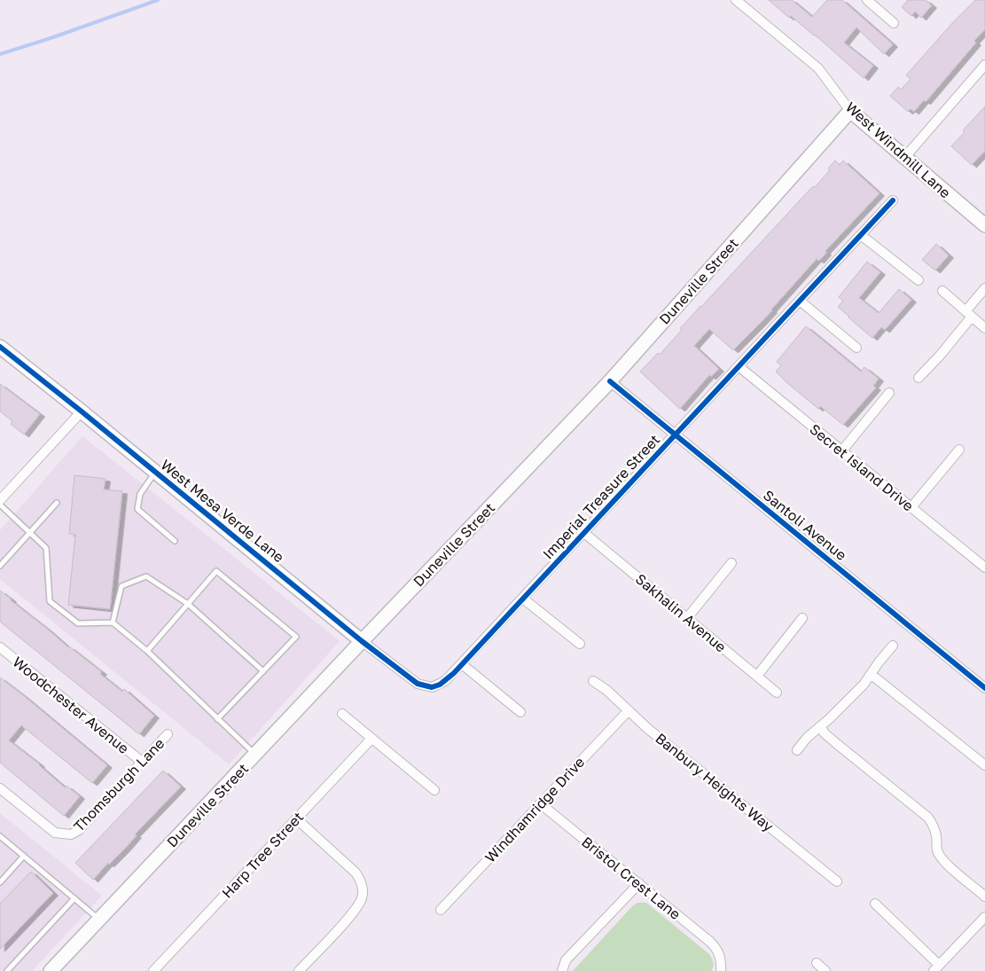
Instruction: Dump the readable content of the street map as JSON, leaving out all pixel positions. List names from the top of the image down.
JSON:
{
  "streets": {
    "street": [
      "West Windmill Lane",
      "Duneville Street",
      "Secret Island Drive",
      "Imperial Treasure Street",
      "West Mesa Verde Lane",
      "Santoli Avenue",
      "Sakhalin Avenue",
      "Woodchester Avenue",
      "Banbury Heights Way",
      "Thomsburgh Lane",
      "Windhamridge Drive",
      "Harp Tree Street",
      "Bristol Crest Lane"
    ]
  },
  "crossings": [
    ["West Windmill Lane", "Duneville Street"],
    ["Duneville Street", "West Mesa Verde Lane"],
    ["Duneville Street", "Santoli Avenue"],
    ["Secret Island Drive", "Imperial Treasure Street"],
    ["Imperial Treasure Street", "West Mesa Verde Lane"],
    ["Imperial Treasure Street", "Santoli Avenue"],
    ["Imperial Treasure Street", "Sakhalin Avenue"],
    ["Woodchester Avenue", "Thomsburgh Lane"],
    ["Banbury Heights Way", "Windhamridge Drive"],
    ["Windhamridge Drive", "Bristol Crest Lane"]
  ]
}
